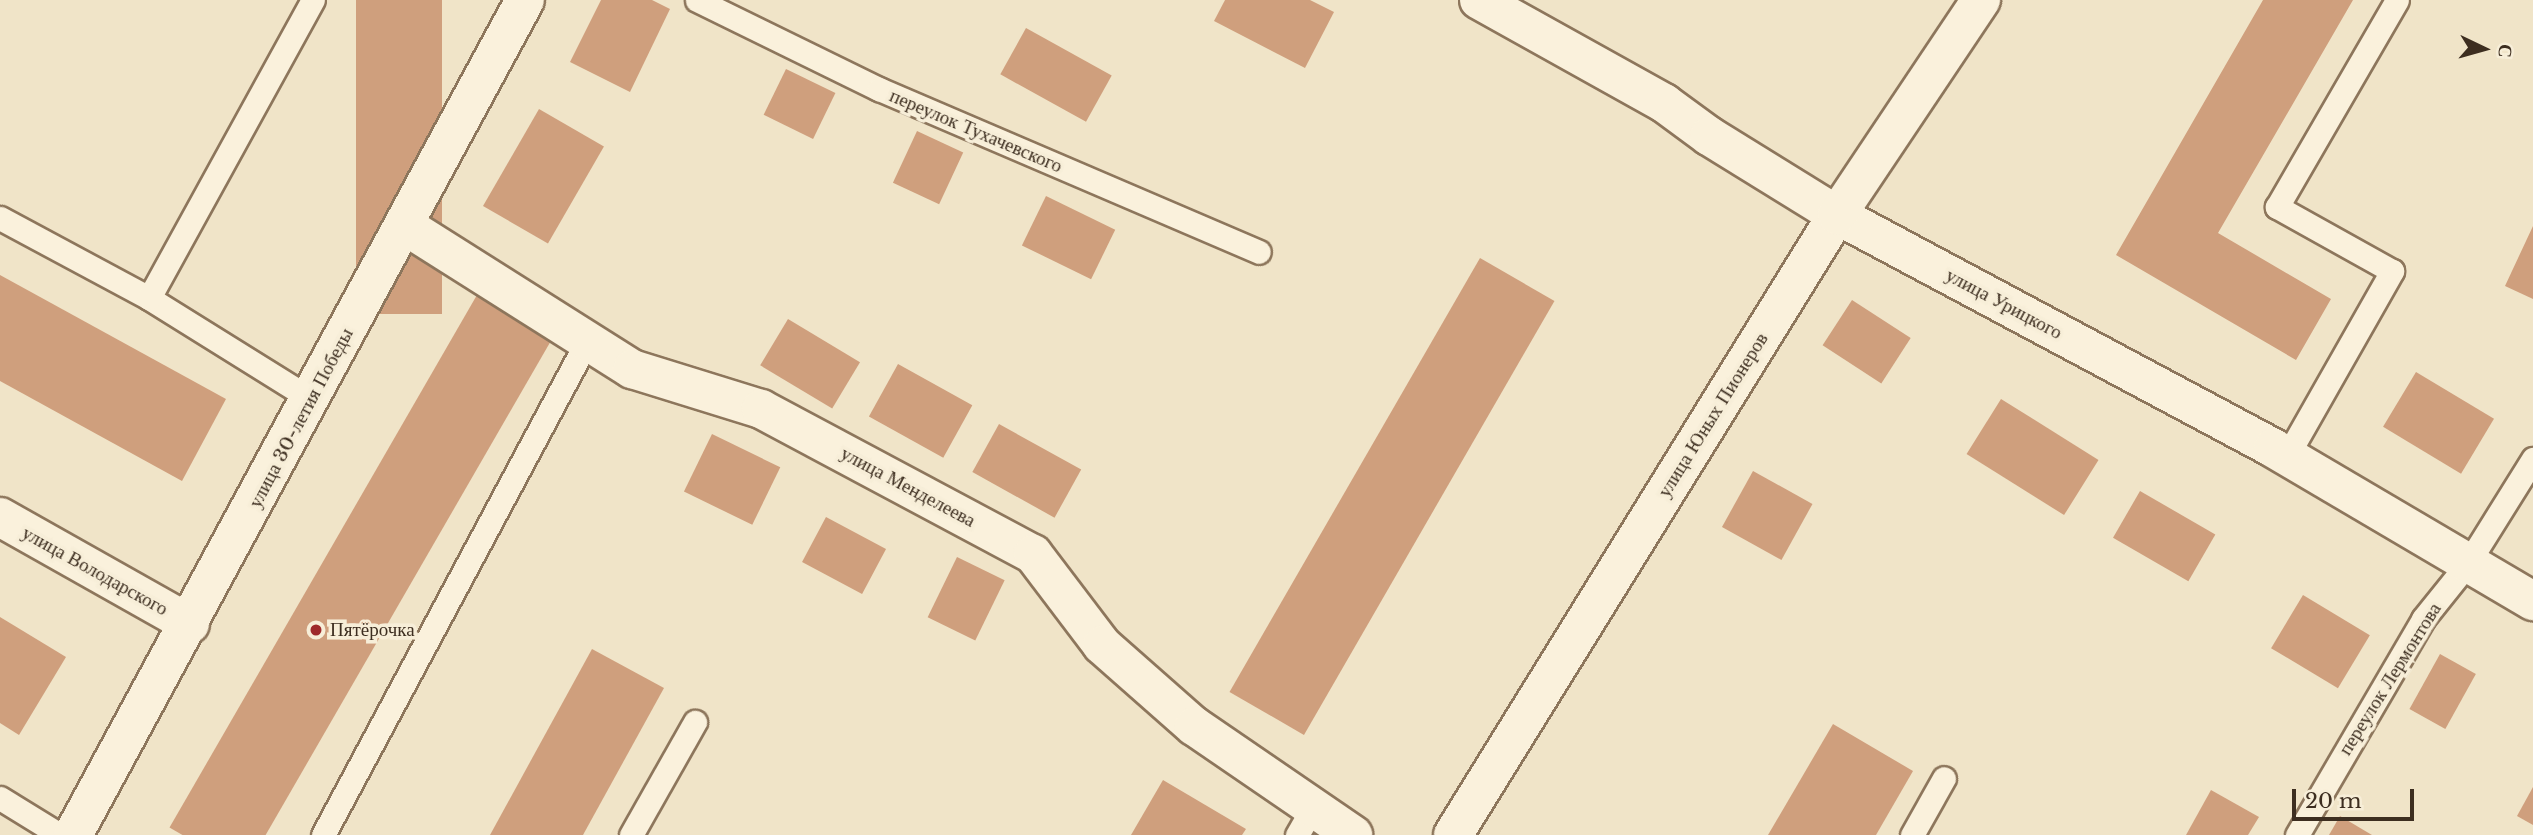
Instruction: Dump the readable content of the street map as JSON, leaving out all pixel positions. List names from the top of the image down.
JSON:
{
  "streets": {
    "street": [
      "улица Урицкого",
      "улица Юных Пионеров",
      "улица 30-летия Победы",
      "улица Менделеева",
      "улица Володарского"
    ],
    "lane": ["переулок Тухачевского", "переулок Лермонтова"]
  },
  "crossings": [
    ["улица Урицкого", "улица Юных Пионеров"],
    ["улица Урицкого", "переулок Лермонтова"],
    ["улица 30-летия Победы", "улица Менделеева"],
    ["улица 30-летия Победы", "улица Володарского"]
  ],
  "places": ["Пятёрочка"],
  "scale_bar": "20 m",
  "north": "right"
}
